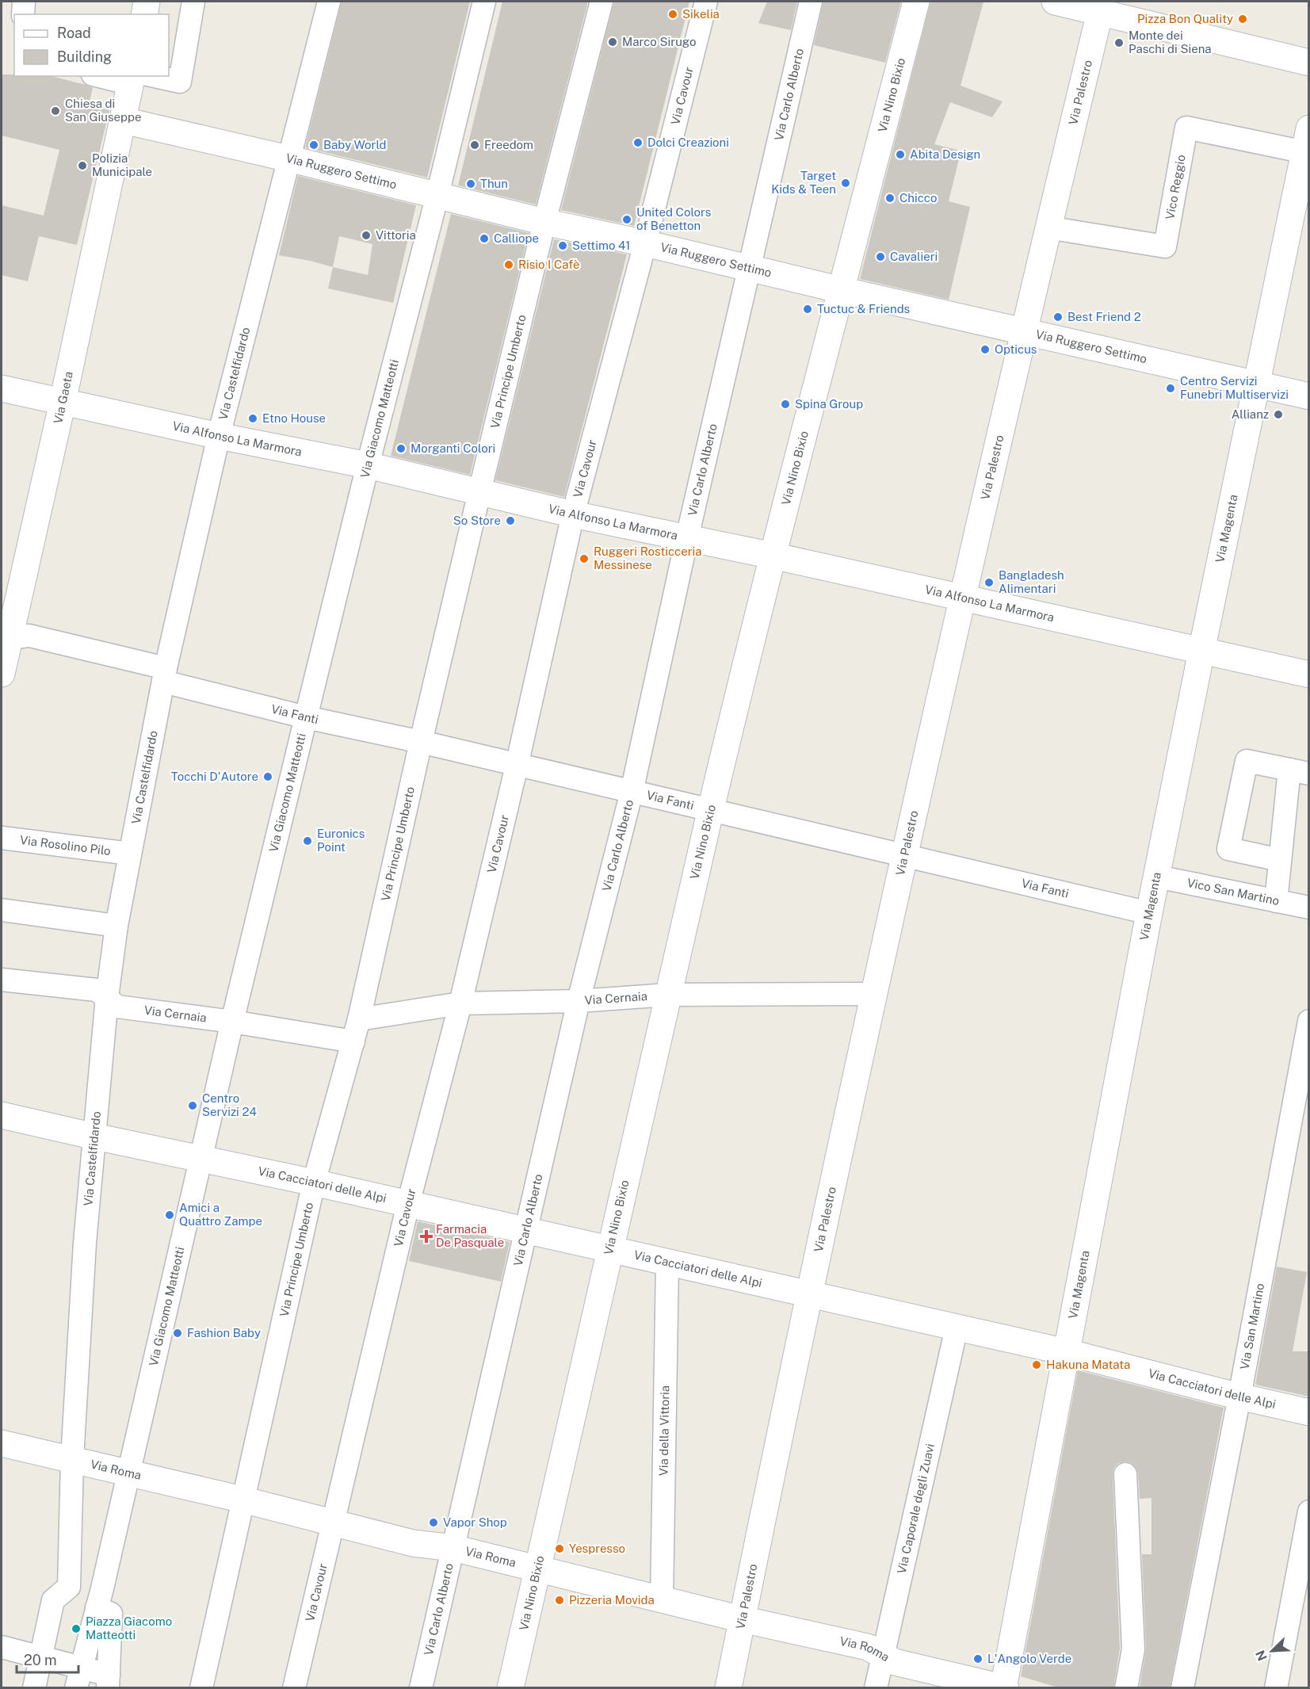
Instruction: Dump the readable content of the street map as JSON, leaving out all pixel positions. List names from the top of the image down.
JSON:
{
  "streets": {
    "street": [
      "Via Palestro",
      "Via Carlo Alberto",
      "Via Nino Bixio",
      "Via Cavour",
      "Via Ruggero Settimo",
      "Vico Reggio",
      "Via Principe Umberto",
      "Via Castelfidardo",
      "Via Gaeta",
      "Via Giacomo Matteotti",
      "Via Alfonso La Marmora",
      "Via Magenta",
      "Via Fanti",
      "Via Rosolino Pilo",
      "Vico San Martino",
      "Via Cernaia",
      "Via Cacciatori delle Alpi",
      "Via San Martino",
      "Via della Vittoria",
      "Via Roma",
      "Via Caporale degli Zuavi"
    ]
  },
  "crossings": [
    ["Via Palestro", "Via Ruggero Settimo"],
    ["Via Palestro", "Vico Reggio"],
    ["Via Palestro", "Via Alfonso La Marmora"],
    ["Via Palestro", "Via Fanti"],
    ["Via Palestro", "Via Cernaia"],
    ["Via Palestro", "Via Cacciatori delle Alpi"],
    ["Via Palestro", "Via Roma"],
    ["Via Carlo Alberto", "Via Ruggero Settimo"],
    ["Via Carlo Alberto", "Via Alfonso La Marmora"],
    ["Via Carlo Alberto", "Via Fanti"],
    ["Via Carlo Alberto", "Via Cernaia"],
    ["Via Carlo Alberto", "Via Cacciatori delle Alpi"],
    ["Via Carlo Alberto", "Via Roma"],
    ["Via Nino Bixio", "Via Ruggero Settimo"],
    ["Via Nino Bixio", "Via Alfonso La Marmora"],
    ["Via Nino Bixio", "Via Fanti"],
    ["Via Nino Bixio", "Via Cernaia"],
    ["Via Nino Bixio", "Via Cacciatori delle Alpi"],
    ["Via Nino Bixio", "Via Roma"],
    ["Via Cavour", "Via Ruggero Settimo"],
    ["Via Cavour", "Via Alfonso La Marmora"],
    ["Via Cavour", "Via Fanti"],
    ["Via Cavour", "Via Cernaia"],
    ["Via Cavour", "Via Cacciatori delle Alpi"],
    ["Via Cavour", "Via Roma"],
    ["Via Ruggero Settimo", "Via Principe Umberto"],
    ["Via Ruggero Settimo", "Via Castelfidardo"],
    ["Via Ruggero Settimo", "Via Gaeta"],
    ["Via Ruggero Settimo", "Via Giacomo Matteotti"],
    ["Via Ruggero Settimo", "Via Magenta"],
    ["Vico Reggio", "Via Magenta"],
    ["Via Principe Umberto", "Via Alfonso La Marmora"],
    ["Via Principe Umberto", "Via Fanti"],
    ["Via Principe Umberto", "Via Cernaia"],
    ["Via Principe Umberto", "Via Cacciatori delle Alpi"],
    ["Via Principe Umberto", "Via Roma"],
    ["Via Castelfidardo", "Via Alfonso La Marmora"],
    ["Via Castelfidardo", "Via Fanti"],
    ["Via Castelfidardo", "Via Rosolino Pilo"],
    ["Via Castelfidardo", "Via Cernaia"],
    ["Via Castelfidardo", "Via Cacciatori delle Alpi"],
    ["Via Castelfidardo", "Via Roma"],
    ["Via Gaeta", "Via Alfonso La Marmora"],
    ["Via Gaeta", "Via Fanti"],
    ["Via Giacomo Matteotti", "Via Alfonso La Marmora"],
    ["Via Giacomo Matteotti", "Via Fanti"],
    ["Via Giacomo Matteotti", "Via Cernaia"],
    ["Via Giacomo Matteotti", "Via Cacciatori delle Alpi"],
    ["Via Giacomo Matteotti", "Via Roma"],
    ["Via Alfonso La Marmora", "Via Magenta"],
    ["Via Magenta", "Via Fanti"],
    ["Via Magenta", "Vico San Martino"],
    ["Via Magenta", "Via Cacciatori delle Alpi"],
    ["Via Magenta", "Via Roma"],
    ["Via Cacciatori delle Alpi", "Via San Martino"],
    ["Via Cacciatori delle Alpi", "Via della Vittoria"],
    ["Via Cacciatori delle Alpi", "Via Caporale degli Zuavi"],
    ["Via della Vittoria", "Via Roma"],
    ["Via Roma", "Via Caporale degli Zuavi"]
  ],
  "places": {
    "other": [
      "Sikelia",
      "Pizza Bon Quality",
      "Marco Sirugo",
      "Monte dei Paschi di Siena",
      "Chiesa di San Giuseppe",
      "Dolci Creazioni",
      "Baby World",
      "Freedom",
      "Abita Design",
      "Polizia Municipale",
      "Target Kids & Teen",
      "Thun",
      "Chicco",
      "United Colors of Benetton",
      "Vittoria",
      "Calliope",
      "Settimo 41",
      "Cavalieri",
      "Risio I Cafè",
      "Tuctuc & Friends",
      "Best Friend 2",
      "Opticus",
      "Centro Servizi Funebri Multiservizi",
      "Spina Group",
      "Allianz",
      "Etno House",
      "Morganti Colori",
      "So Store",
      "Ruggeri Rosticceria Messinese",
      "Bangladesh Alimentari",
      "Tocchi D'Autore",
      "Euronics Point",
      "Centro Servizi 24",
      "Amici a Quattro Zampe",
      "Fashion Baby",
      "Hakuna Matata",
      "Vapor Shop",
      "Yespresso",
      "Pizzeria Movida",
      "Piazza Giacomo Matteotti",
      "L'Angolo Verde"
    ],
    "health": ["Farmacia De Pasquale"]
  },
  "legend": ["Road", "Building"],
  "scale_bar": "20 m",
  "north": "bottom left"
}
